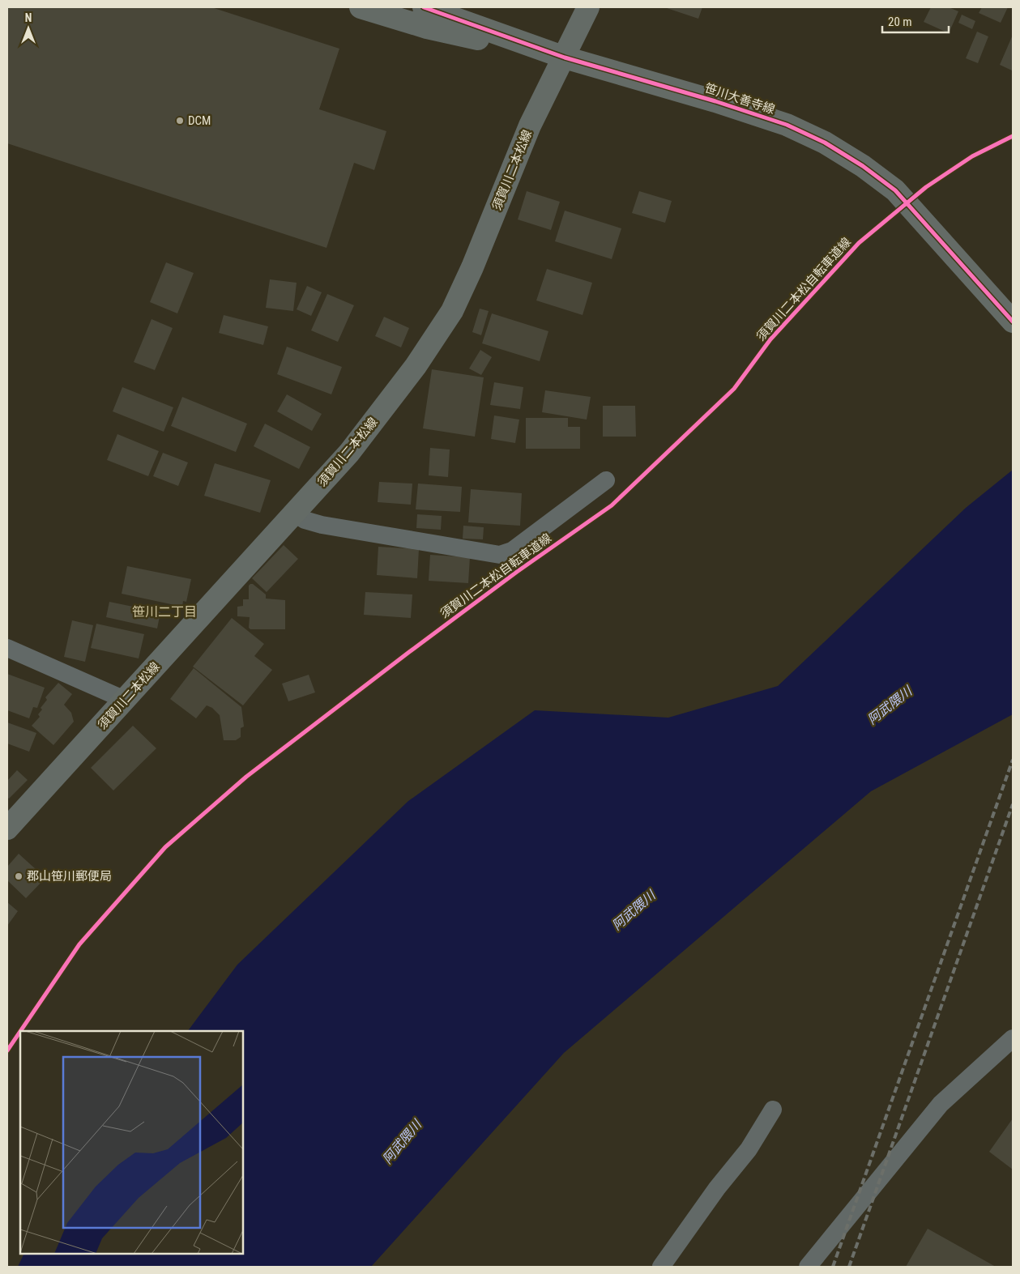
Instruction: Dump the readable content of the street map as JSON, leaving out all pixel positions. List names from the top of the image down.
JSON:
{
  "streets": {
    "main road": ["笹川大善寺線", "須賀川二本松線"],
    "cycle path": ["須賀川二本松自転車道線"]
  },
  "crossings": [
    ["笹川大善寺線", "須賀川二本松線"]
  ],
  "districts": ["笹川二丁目"],
  "water": ["阿武隈川"],
  "places": ["DCM", "郡山笹川郵便局"],
  "scale_bar": "20 m",
  "north": "top"
}
